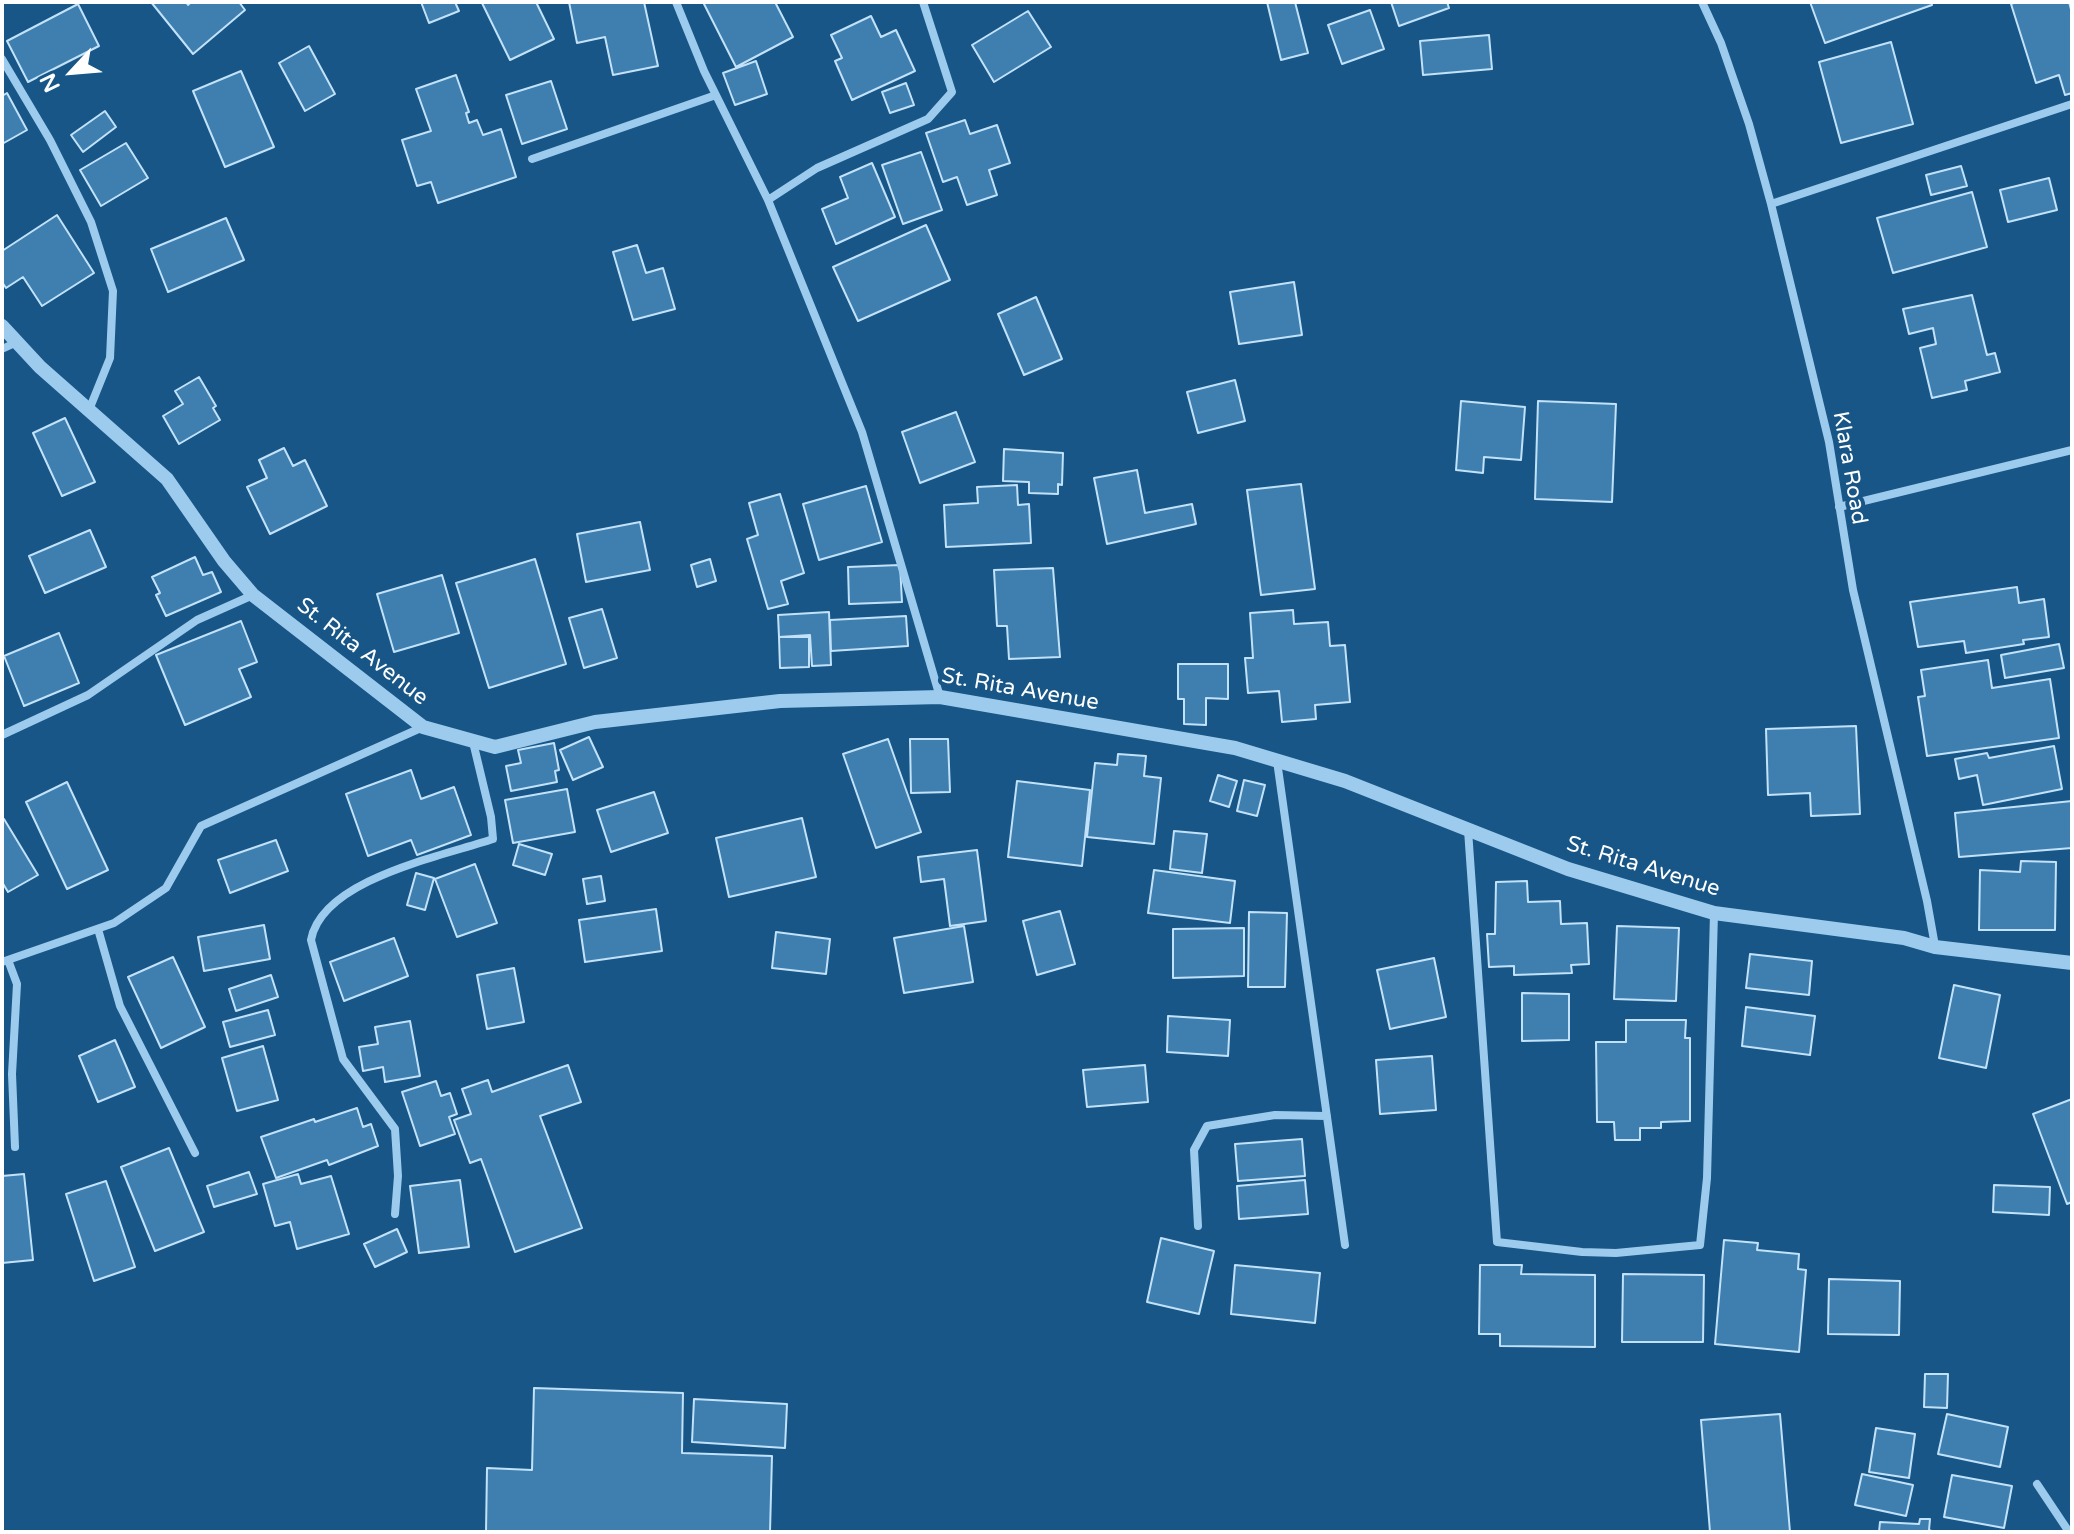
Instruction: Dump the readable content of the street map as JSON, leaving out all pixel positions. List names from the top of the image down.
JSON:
{
  "streets": {
    "street": ["Klara Road", "St. Rita Avenue"]
  },
  "crossings": [
    ["Klara Road", "St. Rita Avenue"]
  ],
  "north": "bottom left"
}
